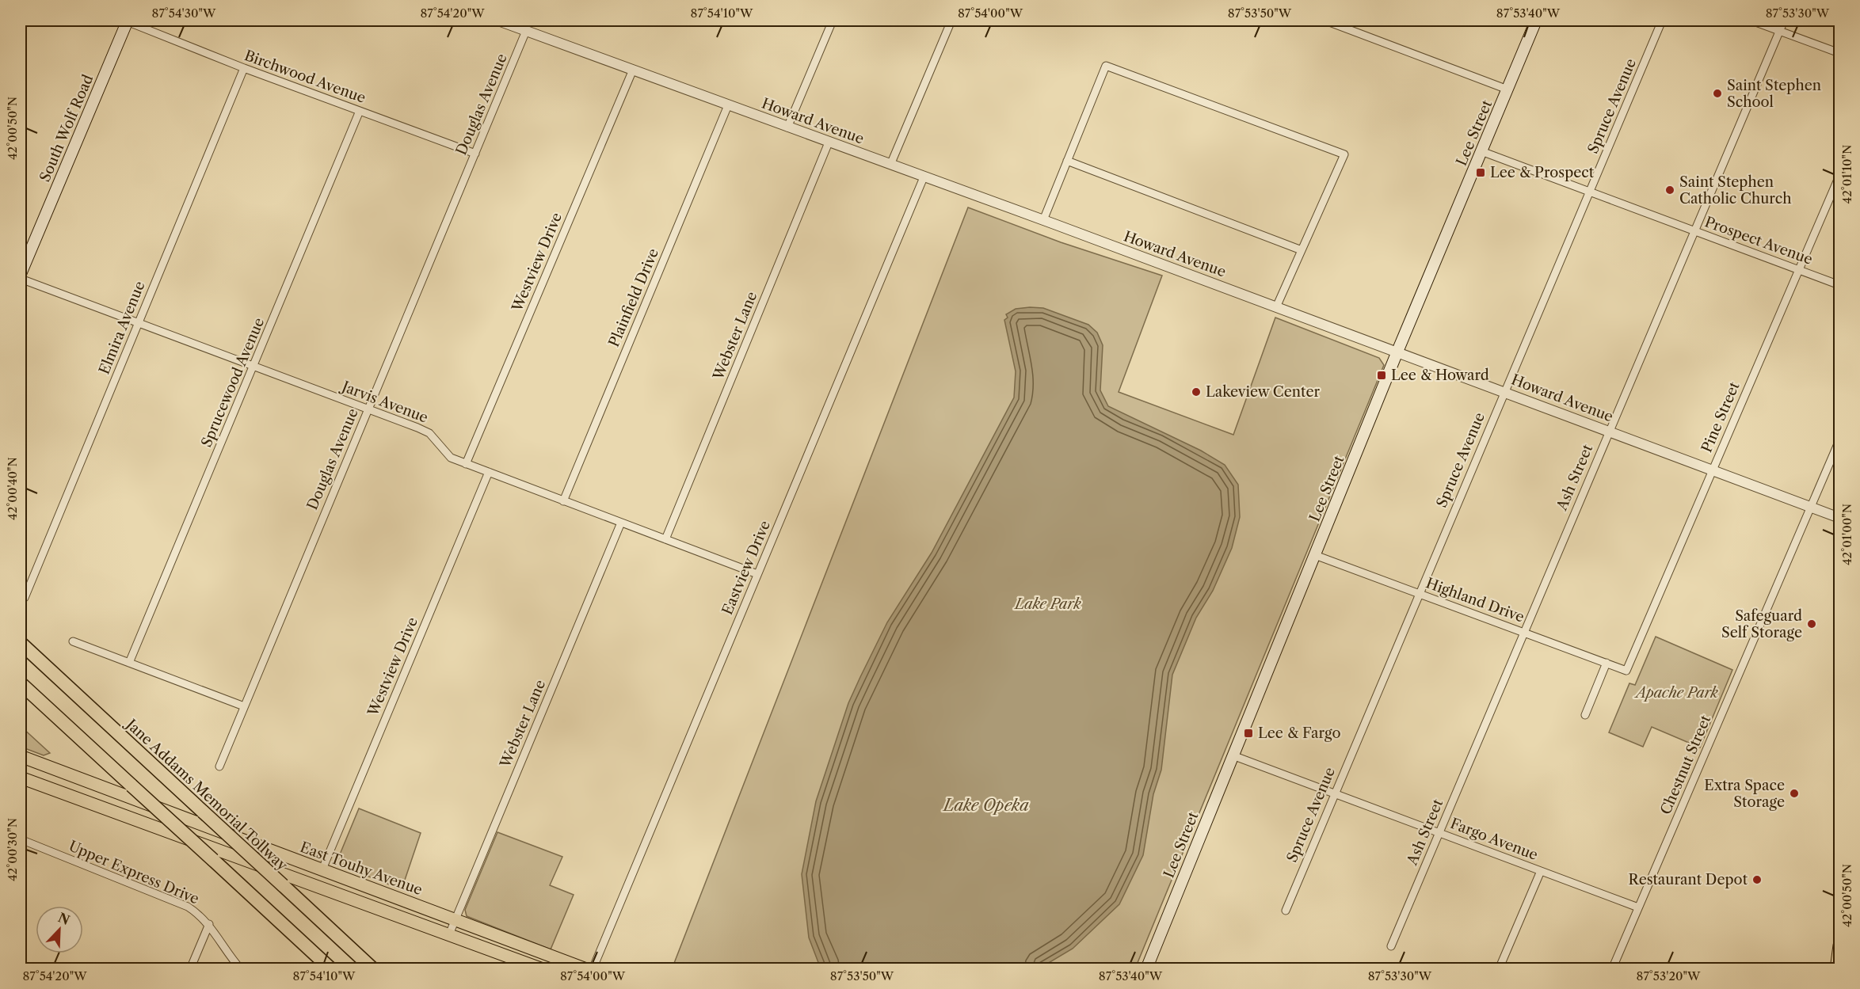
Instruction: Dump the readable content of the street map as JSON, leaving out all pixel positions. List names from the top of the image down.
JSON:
{
  "streets": {
    "highway": ["Jane Addams Memorial Tollway"],
    "main road": ["South Wolf Road", "Lee Street", "East Touhy Avenue"],
    "street": [
      "Birchwood Avenue",
      "Douglas Avenue",
      "Spruce Avenue",
      "Howard Avenue",
      "Prospect Avenue",
      "Westview Drive",
      "Plainfield Drive",
      "Elmira Avenue",
      "Webster Lane",
      "Sprucewood Avenue",
      "Jarvis Avenue",
      "Pine Street",
      "Ash Street",
      "Eastview Drive",
      "Highland Drive",
      "Chestnut Street",
      "Fargo Avenue",
      "Upper Express Drive"
    ]
  },
  "crossings": [
    ["Birchwood Avenue", "Douglas Avenue"],
    ["Birchwood Avenue", "South Wolf Road"],
    ["Birchwood Avenue", "Elmira Avenue"],
    ["Birchwood Avenue", "Sprucewood Avenue"],
    ["Douglas Avenue", "Howard Avenue"],
    ["Douglas Avenue", "Jarvis Avenue"],
    ["Spruce Avenue", "Howard Avenue"],
    ["Spruce Avenue", "Prospect Avenue"],
    ["Spruce Avenue", "Highland Drive"],
    ["Spruce Avenue", "Fargo Avenue"],
    ["Howard Avenue", "Lee Street"],
    ["Howard Avenue", "Westview Drive"],
    ["Howard Avenue", "Plainfield Drive"],
    ["Howard Avenue", "Webster Lane"],
    ["Howard Avenue", "Pine Street"],
    ["Howard Avenue", "Ash Street"],
    ["Howard Avenue", "Eastview Drive"],
    ["Howard Avenue", "Chestnut Street"],
    ["Lee Street", "Prospect Avenue"],
    ["Lee Street", "Highland Drive"],
    ["Lee Street", "Fargo Avenue"],
    ["Prospect Avenue", "Pine Street"],
    ["Prospect Avenue", "Ash Street"],
    ["Westview Drive", "Jarvis Avenue"],
    ["Westview Drive", "East Touhy Avenue"],
    ["Plainfield Drive", "Jarvis Avenue"],
    ["Elmira Avenue", "Jarvis Avenue"],
    ["Webster Lane", "Jarvis Avenue"],
    ["Webster Lane", "East Touhy Avenue"],
    ["Sprucewood Avenue", "Jarvis Avenue"],
    ["Jarvis Avenue", "Eastview Drive"],
    ["Pine Street", "Highland Drive"],
    ["Ash Street", "Highland Drive"],
    ["Ash Street", "Fargo Avenue"],
    ["Chestnut Street", "Fargo Avenue"]
  ],
  "water": ["Lake Opeka"],
  "parks": ["Lake Park", "Apache Park"],
  "places": {
    "other": [
      "Saint Stephen School",
      "Saint Stephen Catholic Church",
      "Lakeview Center",
      "Safeguard Self Storage",
      "Extra Space Storage",
      "Restaurant Depot"
    ],
    "transit": ["Lee & Prospect", "Lee & Howard", "Lee & Fargo"]
  },
  "north": "top right",
  "coordinates": [
    "87°54'30\"W",
    "87°54'20\"W",
    "87°54'10\"W",
    "87°54'00\"W",
    "87°53'50\"W",
    "87°53'40\"W",
    "87°53'30\"W",
    "42°00'50\"N",
    "42°01'10\"N",
    "42°00'40\"N",
    "42°01'00\"N",
    "42°00'30\"N",
    "87°53'20\"W"
  ]
}
